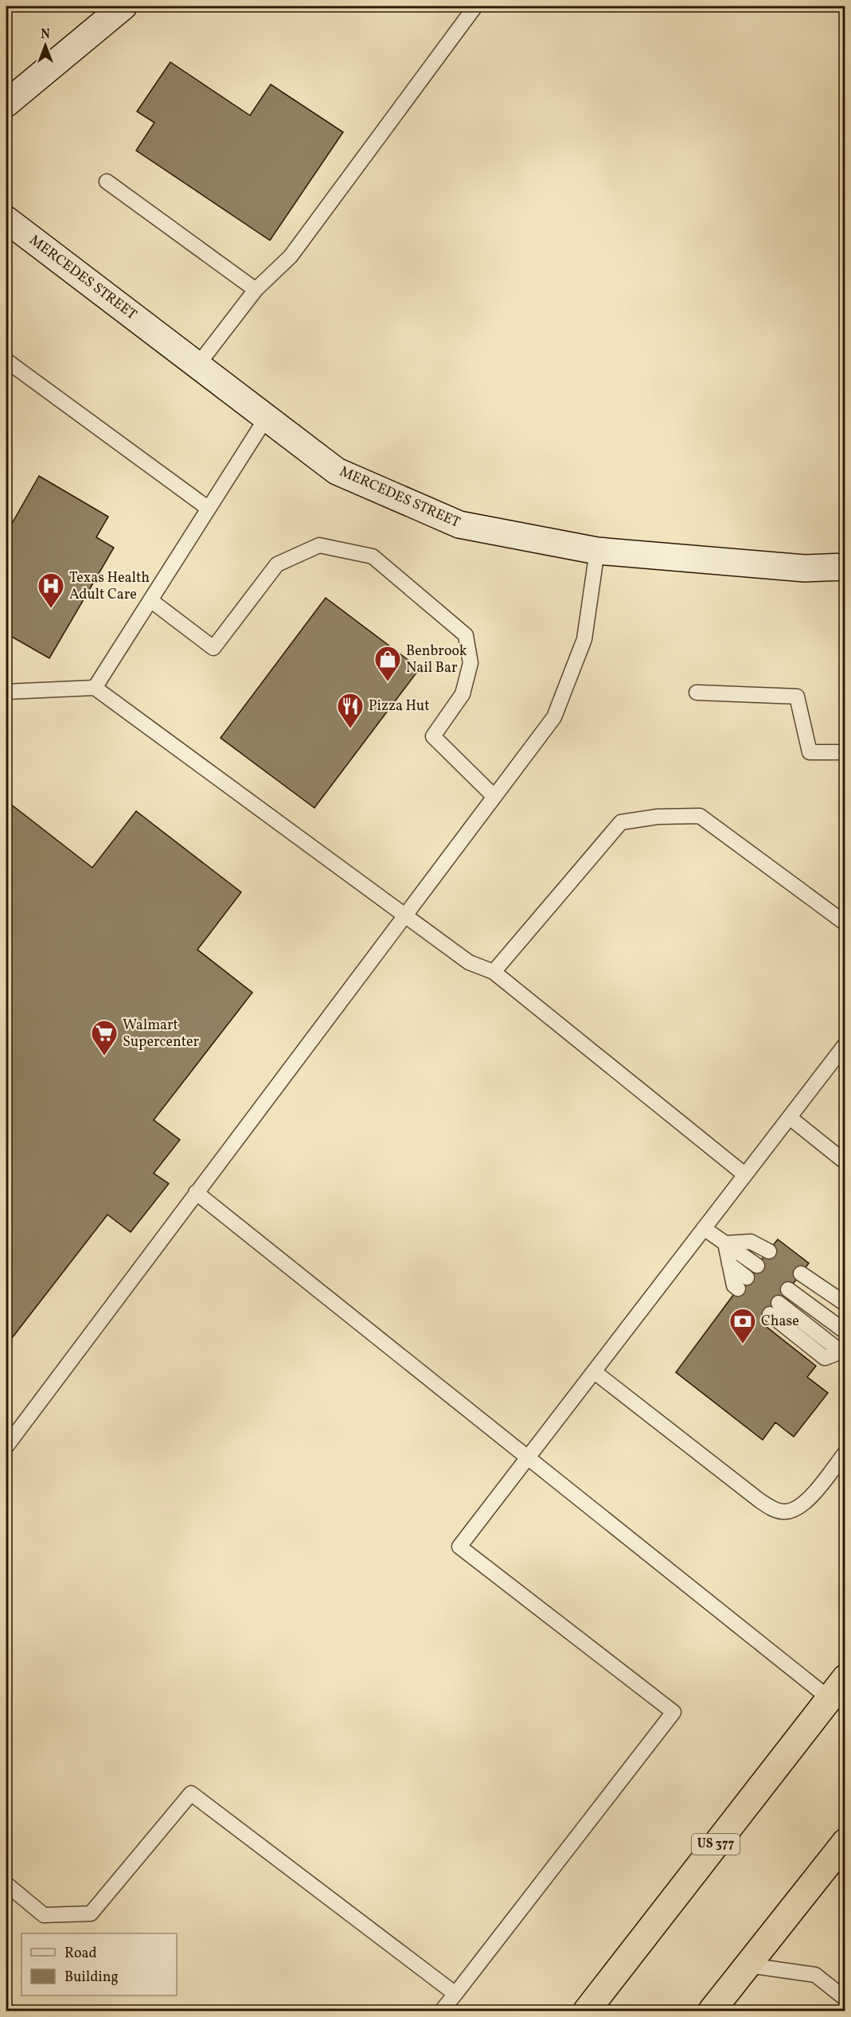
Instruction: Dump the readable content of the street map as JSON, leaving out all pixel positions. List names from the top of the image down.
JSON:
{
  "streets": {
    "highway": ["US 377"],
    "street": ["MERCEDES STREET"]
  },
  "places": {
    "hospital": ["Texas Health Adult Care"],
    "shop": ["Benbrook Nail Bar"],
    "restaurant": ["Pizza Hut"],
    "supermarket": ["Walmart Supercenter"],
    "bank": ["Chase"]
  },
  "legend": ["Road", "Building"],
  "north": "top"
}
